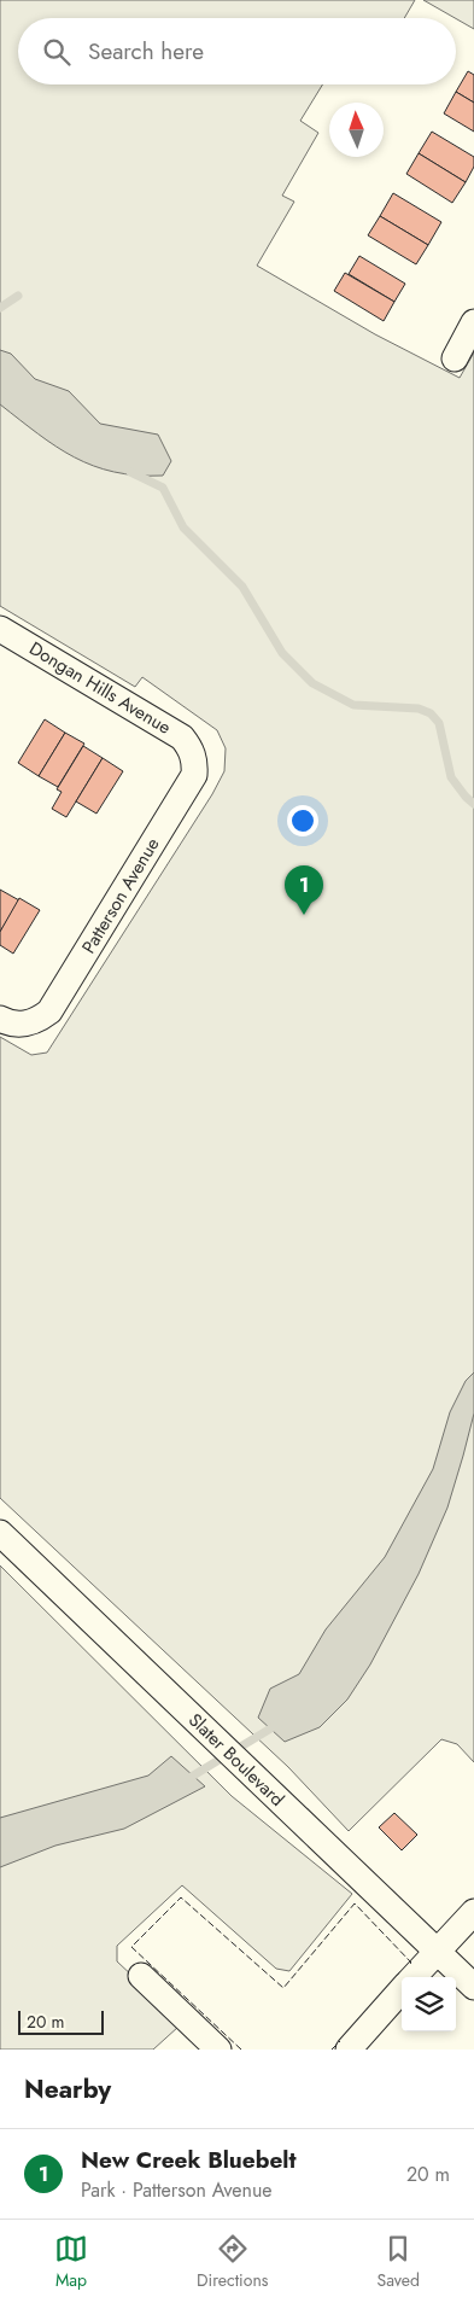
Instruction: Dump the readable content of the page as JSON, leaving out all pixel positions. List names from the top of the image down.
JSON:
{
  "streets": {
    "street": ["Dongan Hills Avenue", "Patterson Avenue", "Slater Boulevard"]
  },
  "crossings": [
    ["Dongan Hills Avenue", "Patterson Avenue"]
  ],
  "scale_bar": "20 m",
  "north": "top",
  "page": {
    "search": "Search here",
    "pins": "1",
    "scale": "20 m",
    "heading": "Nearby",
    "list": [
      {
        "mark": "1",
        "name": "New Creek Bluebelt",
        "note": "Park · Patterson Avenue",
        "value": "20 m"
      }
    ],
    "nav": ["Map", "Directions", "Saved"]
  }
}
